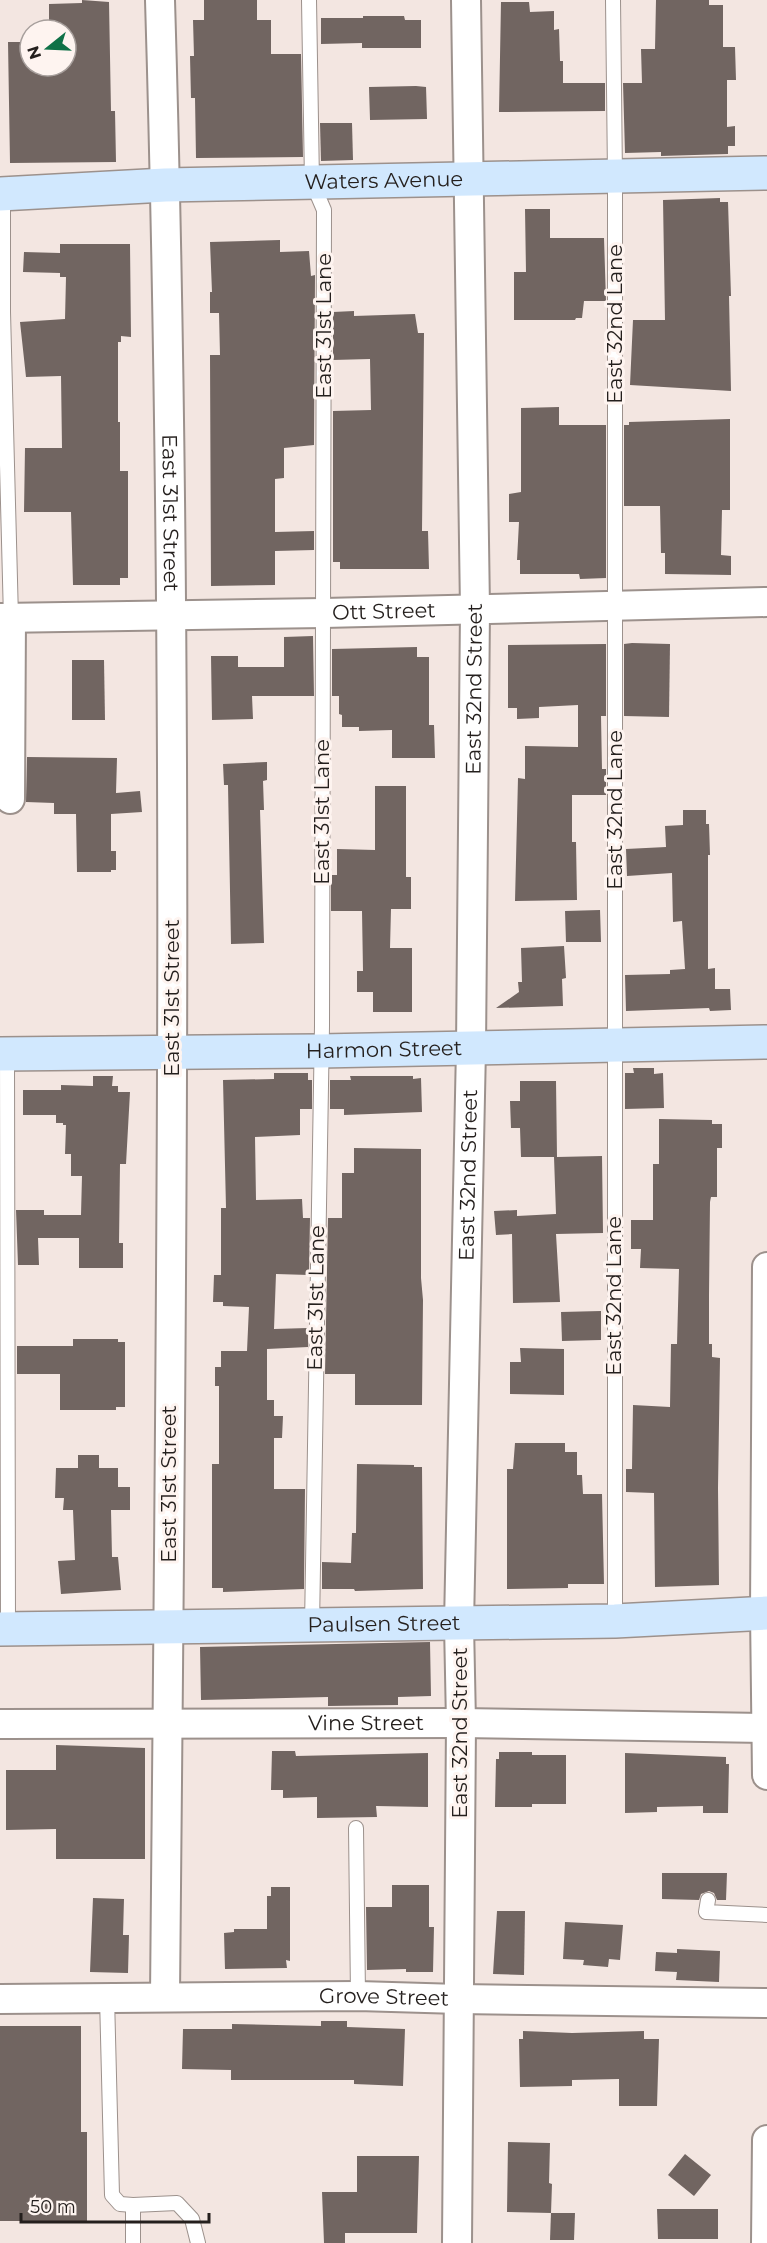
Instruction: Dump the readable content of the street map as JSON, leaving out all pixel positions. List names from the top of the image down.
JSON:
{
  "streets": {
    "main road": ["Waters Avenue", "Harmon Street", "Paulsen Street"],
    "street": [
      "East 31st Street",
      "Ott Street",
      "East 32nd Street",
      "Vine Street",
      "Grove Street"
    ],
    "lane": ["East 32nd Lane", "East 31st Lane"]
  },
  "crossings": [
    ["Waters Avenue", "East 32nd Lane"],
    ["Waters Avenue", "East 31st Lane"],
    ["Waters Avenue", "East 31st Street"],
    ["Waters Avenue", "East 32nd Street"],
    ["East 32nd Lane", "Ott Street"],
    ["East 32nd Lane", "Harmon Street"],
    ["East 32nd Lane", "Paulsen Street"],
    ["East 31st Lane", "Ott Street"],
    ["East 31st Lane", "Harmon Street"],
    ["East 31st Lane", "Paulsen Street"],
    ["East 31st Street", "Ott Street"],
    ["East 31st Street", "Harmon Street"],
    ["East 31st Street", "Paulsen Street"],
    ["East 31st Street", "Vine Street"],
    ["East 31st Street", "Grove Street"],
    ["Ott Street", "East 32nd Street"],
    ["East 32nd Street", "Harmon Street"],
    ["East 32nd Street", "Paulsen Street"],
    ["East 32nd Street", "Vine Street"],
    ["East 32nd Street", "Grove Street"]
  ],
  "scale_bar": "50 m",
  "north": "left"
}
